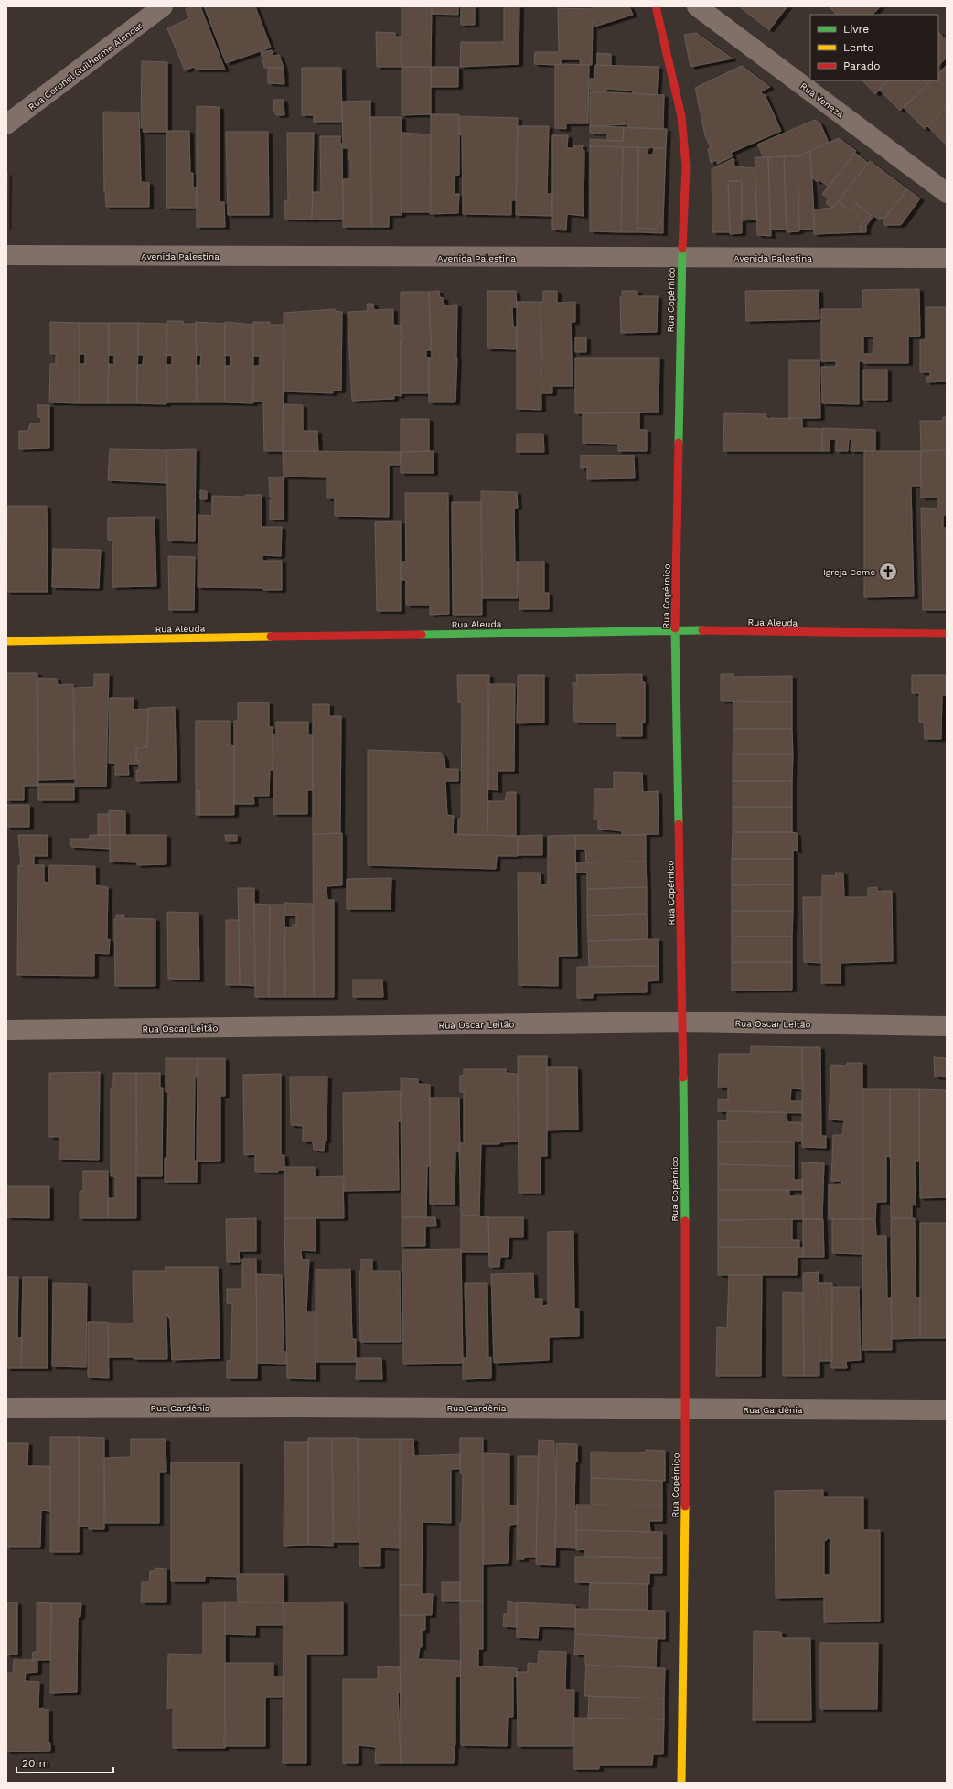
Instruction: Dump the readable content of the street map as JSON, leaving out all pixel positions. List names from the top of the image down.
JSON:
{
  "streets": {
    "street": [
      "Rua Coronel Guilherme Alencar",
      "Rua Veneza",
      "Avenida Palestina",
      "Rua Copérnico",
      "Rua Aleuda",
      "Rua Oscar Leitão",
      "Rua Gardênia"
    ]
  },
  "crossings": [
    ["Avenida Palestina", "Rua Copérnico"],
    ["Rua Copérnico", "Rua Aleuda"],
    ["Rua Copérnico", "Rua Oscar Leitão"],
    ["Rua Copérnico", "Rua Gardênia"]
  ],
  "places": {
    "church": ["Igreja Cemc"]
  },
  "legend": ["Livre", "Lento", "Parado"],
  "scale_bar": "20 m"
}
